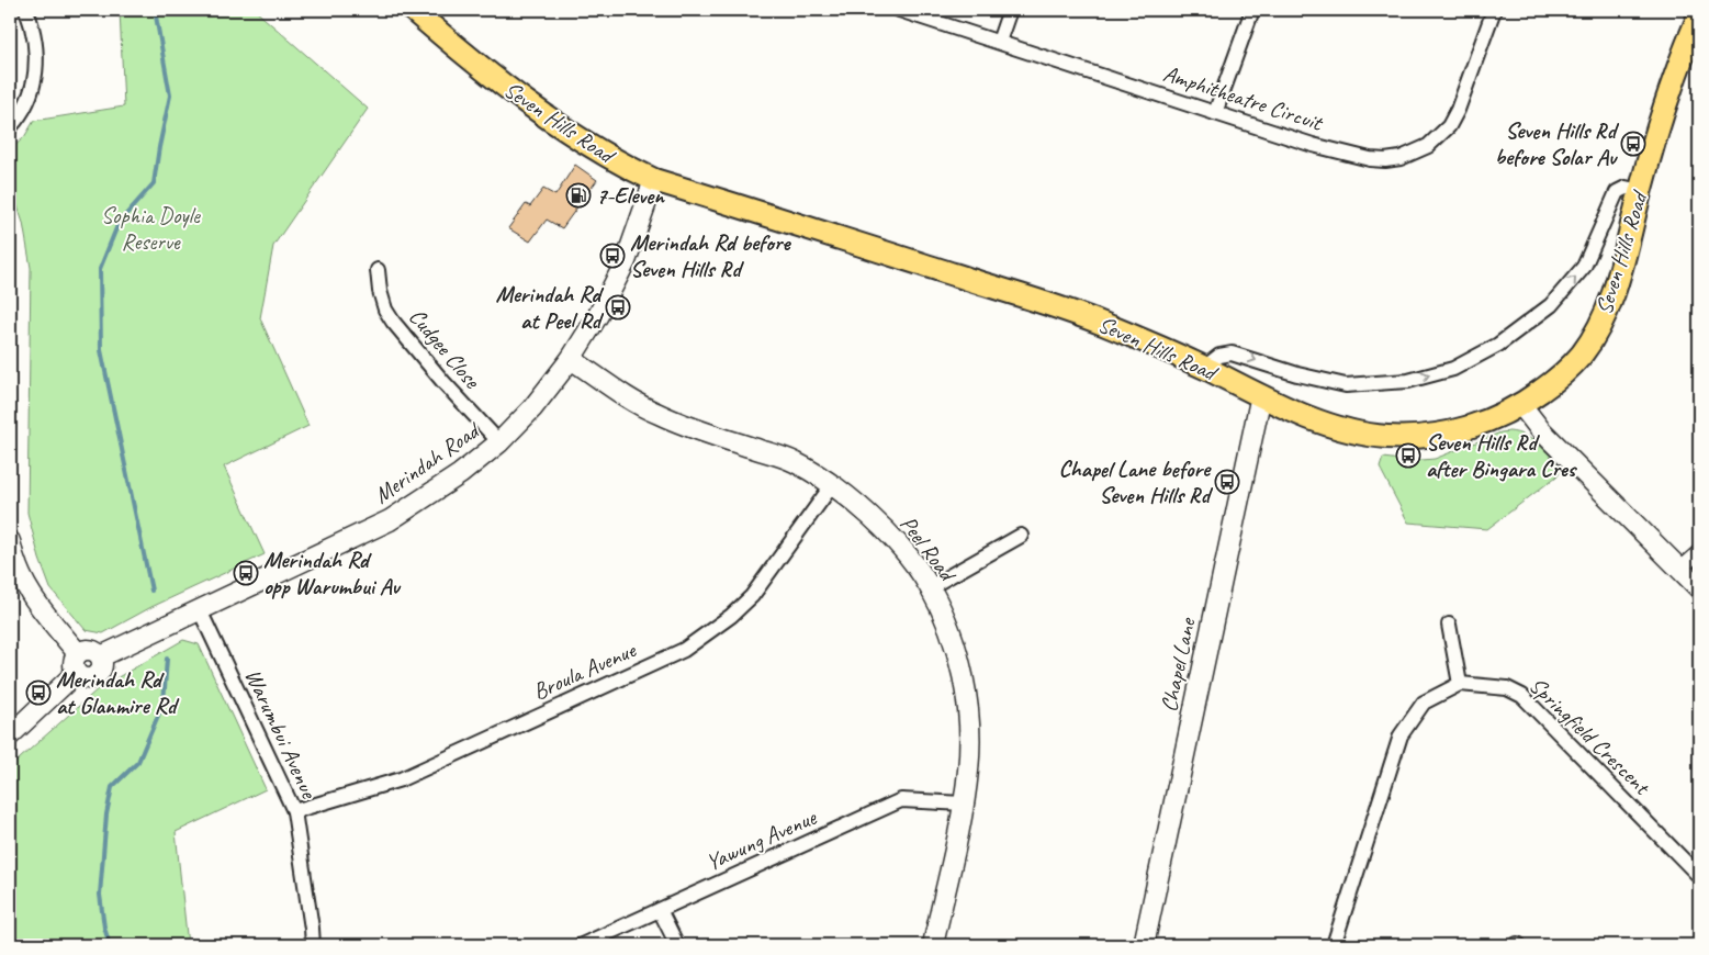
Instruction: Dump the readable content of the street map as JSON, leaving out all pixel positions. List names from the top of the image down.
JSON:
{
  "streets": {
    "main road": [
      "Seven Hills Road",
      "Merindah Road",
      "Peel Road",
      "Chapel Lane"
    ],
    "street": [
      "Amphitheatre Circuit",
      "Cudgee Close",
      "Broula Avenue",
      "Warumbui Avenue",
      "Springfield Crescent",
      "Yawung Avenue"
    ]
  },
  "crossings": [
    ["Seven Hills Road", "Merindah Road"],
    ["Seven Hills Road", "Chapel Lane"],
    ["Cudgee Close", "Merindah Road"],
    ["Merindah Road", "Peel Road"],
    ["Merindah Road", "Warumbui Avenue"],
    ["Peel Road", "Broula Avenue"],
    ["Peel Road", "Yawung Avenue"],
    ["Broula Avenue", "Warumbui Avenue"]
  ],
  "parks": ["Sophia Doyle Reserve"],
  "places": {
    "bus stop": [
      "Seven Hills Rd before Solar Av",
      "Merindah Rd before Seven Hills Rd",
      "Merindah Rd at Peel Rd",
      "Seven Hills Rd after Bingara Cres",
      "Chapel Lane before Seven Hills Rd",
      "Merindah Rd opp Warumbui Av",
      "Merindah Rd at Glanmire Rd"
    ],
    "fuel station": ["7-Eleven"]
  }
}
